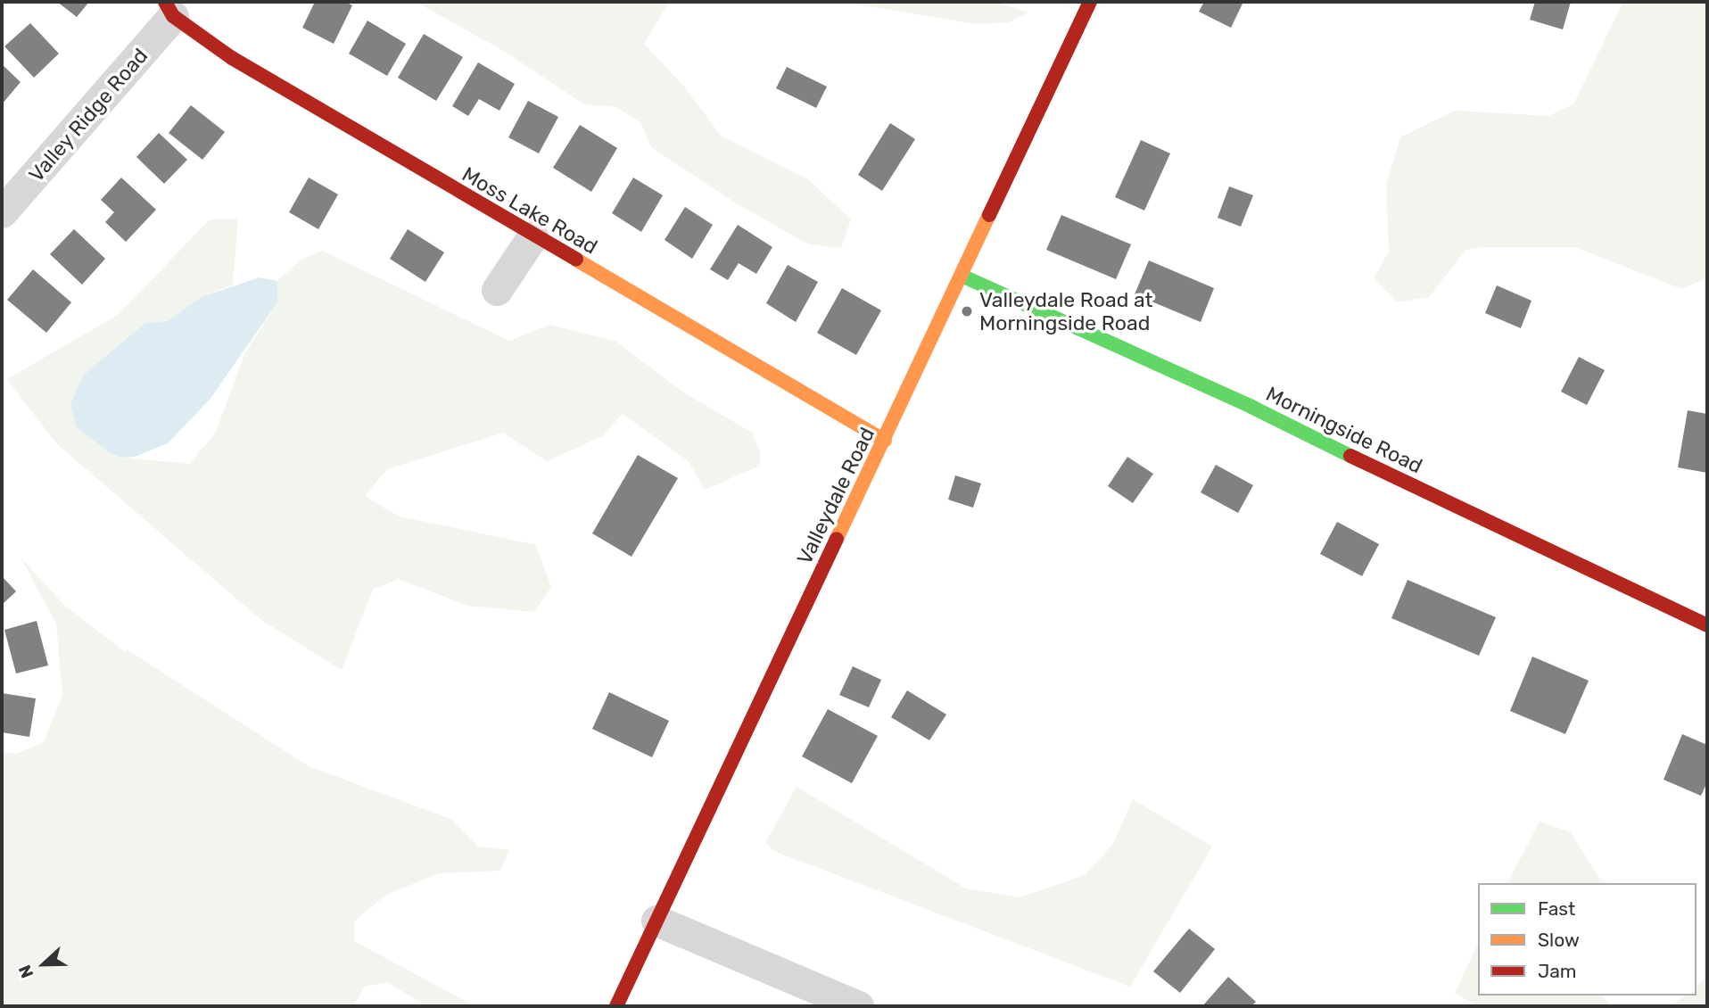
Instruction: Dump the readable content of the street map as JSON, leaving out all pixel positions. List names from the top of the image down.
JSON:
{
  "streets": {
    "street": [
      "Valley Ridge Road",
      "Moss Lake Road",
      "Morningside Road",
      "Valleydale Road"
    ]
  },
  "crossings": [
    ["Valley Ridge Road", "Moss Lake Road"],
    ["Moss Lake Road", "Valleydale Road"],
    ["Morningside Road", "Valleydale Road"]
  ],
  "places": ["Valleydale Road at Morningside Road"],
  "legend": ["Fast", "Slow", "Jam"],
  "north": "left"
}
